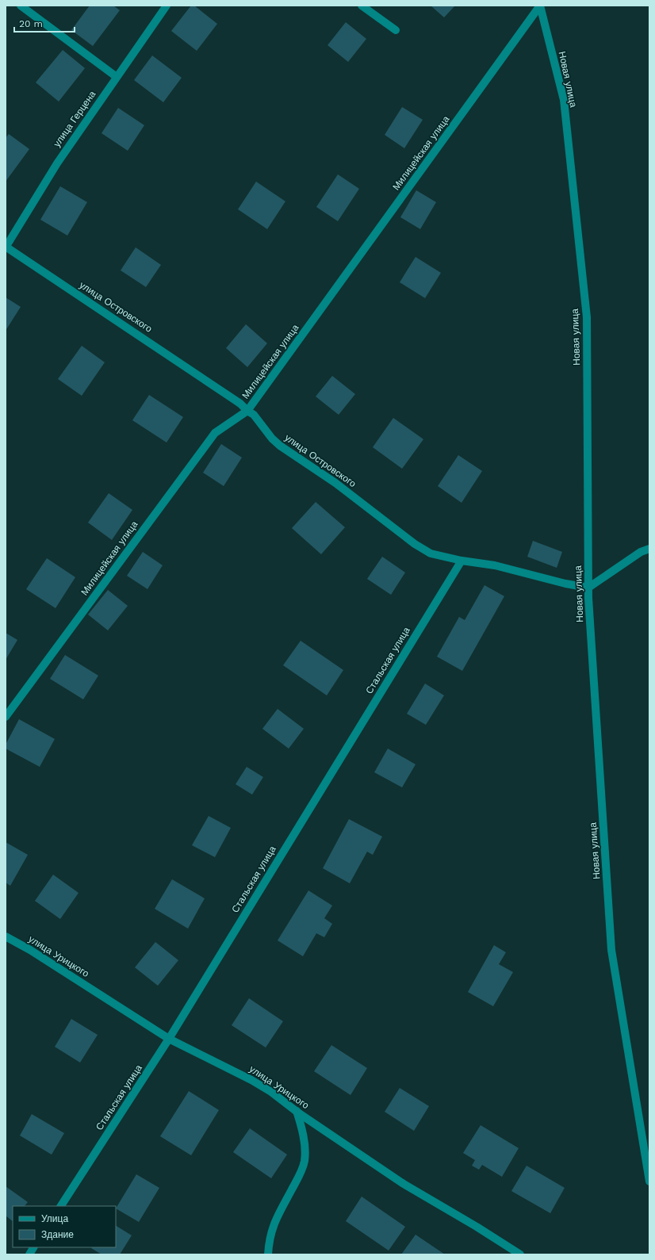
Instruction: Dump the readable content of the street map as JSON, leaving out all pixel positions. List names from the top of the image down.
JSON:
{
  "streets": {
    "street": [
      "Новая улица",
      "улица Герцена",
      "Милицейская улица",
      "улица Островского",
      "Стальская улица",
      "улица Урицкого"
    ]
  },
  "crossings": [
    ["Новая улица", "Милицейская улица"],
    ["Новая улица", "улица Островского"],
    ["улица Герцена", "улица Островского"],
    ["Милицейская улица", "улица Островского"],
    ["улица Островского", "Стальская улица"],
    ["Стальская улица", "улица Урицкого"]
  ],
  "legend": ["Улица", "Здание"],
  "scale_bar": "20 m"
}
